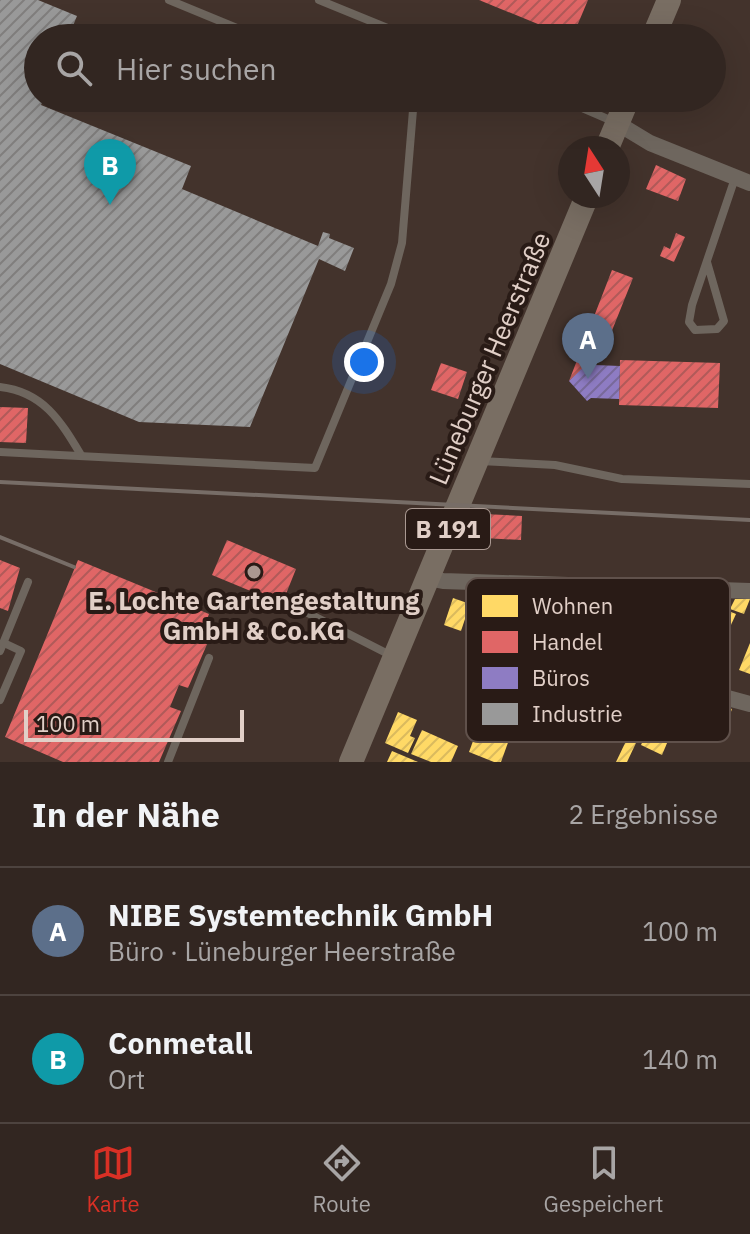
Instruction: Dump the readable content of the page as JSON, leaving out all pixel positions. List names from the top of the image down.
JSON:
{
  "streets": {
    "main road": ["Lüneburger Heerstraße", "B 191"]
  },
  "places": ["E. Lochte Gartengestaltung GmbH & Co.KG"],
  "legend": [
    "Wohnen",
    "Handel",
    "Büros",
    "Industrie"
  ],
  "scale_bar": "100 m",
  "north": "top",
  "page": {
    "search": "Hier suchen",
    "pins": ["B", "A"],
    "scale": "100 m",
    "heading": ["In der Nähe", "2 Ergebnisse"],
    "list": [
      {
        "mark": "A",
        "name": "NIBE Systemtechnik GmbH",
        "note": "Büro · Lüneburger Heerstraße",
        "value": "100 m"
      },
      {
        "mark": "B",
        "name": "Conmetall",
        "note": "Ort",
        "value": "140 m"
      }
    ],
    "nav": ["Karte", "Route", "Gespeichert"]
  }
}
